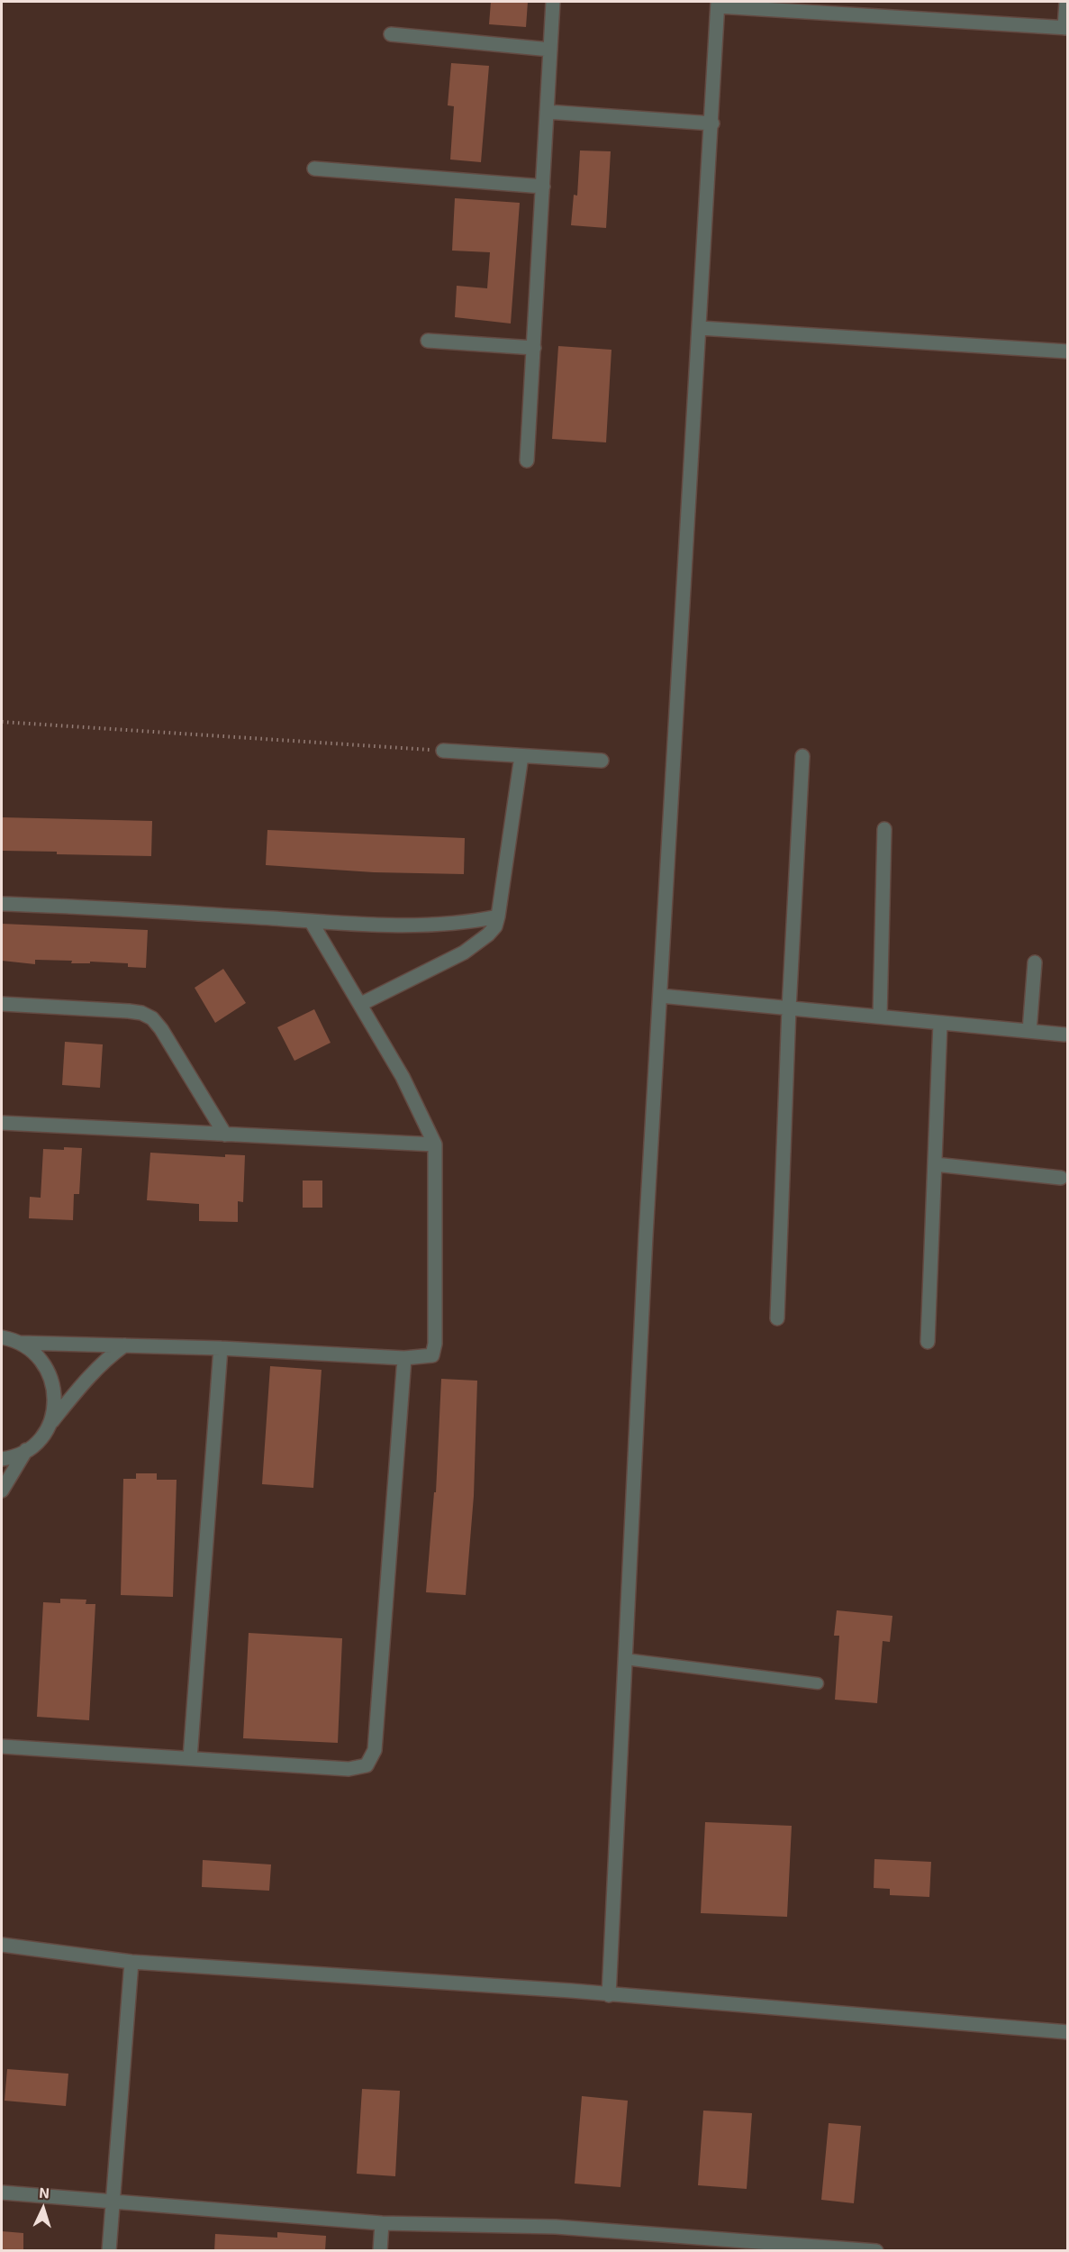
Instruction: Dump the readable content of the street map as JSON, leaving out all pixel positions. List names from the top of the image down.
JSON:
{
  "north": "top"
}
